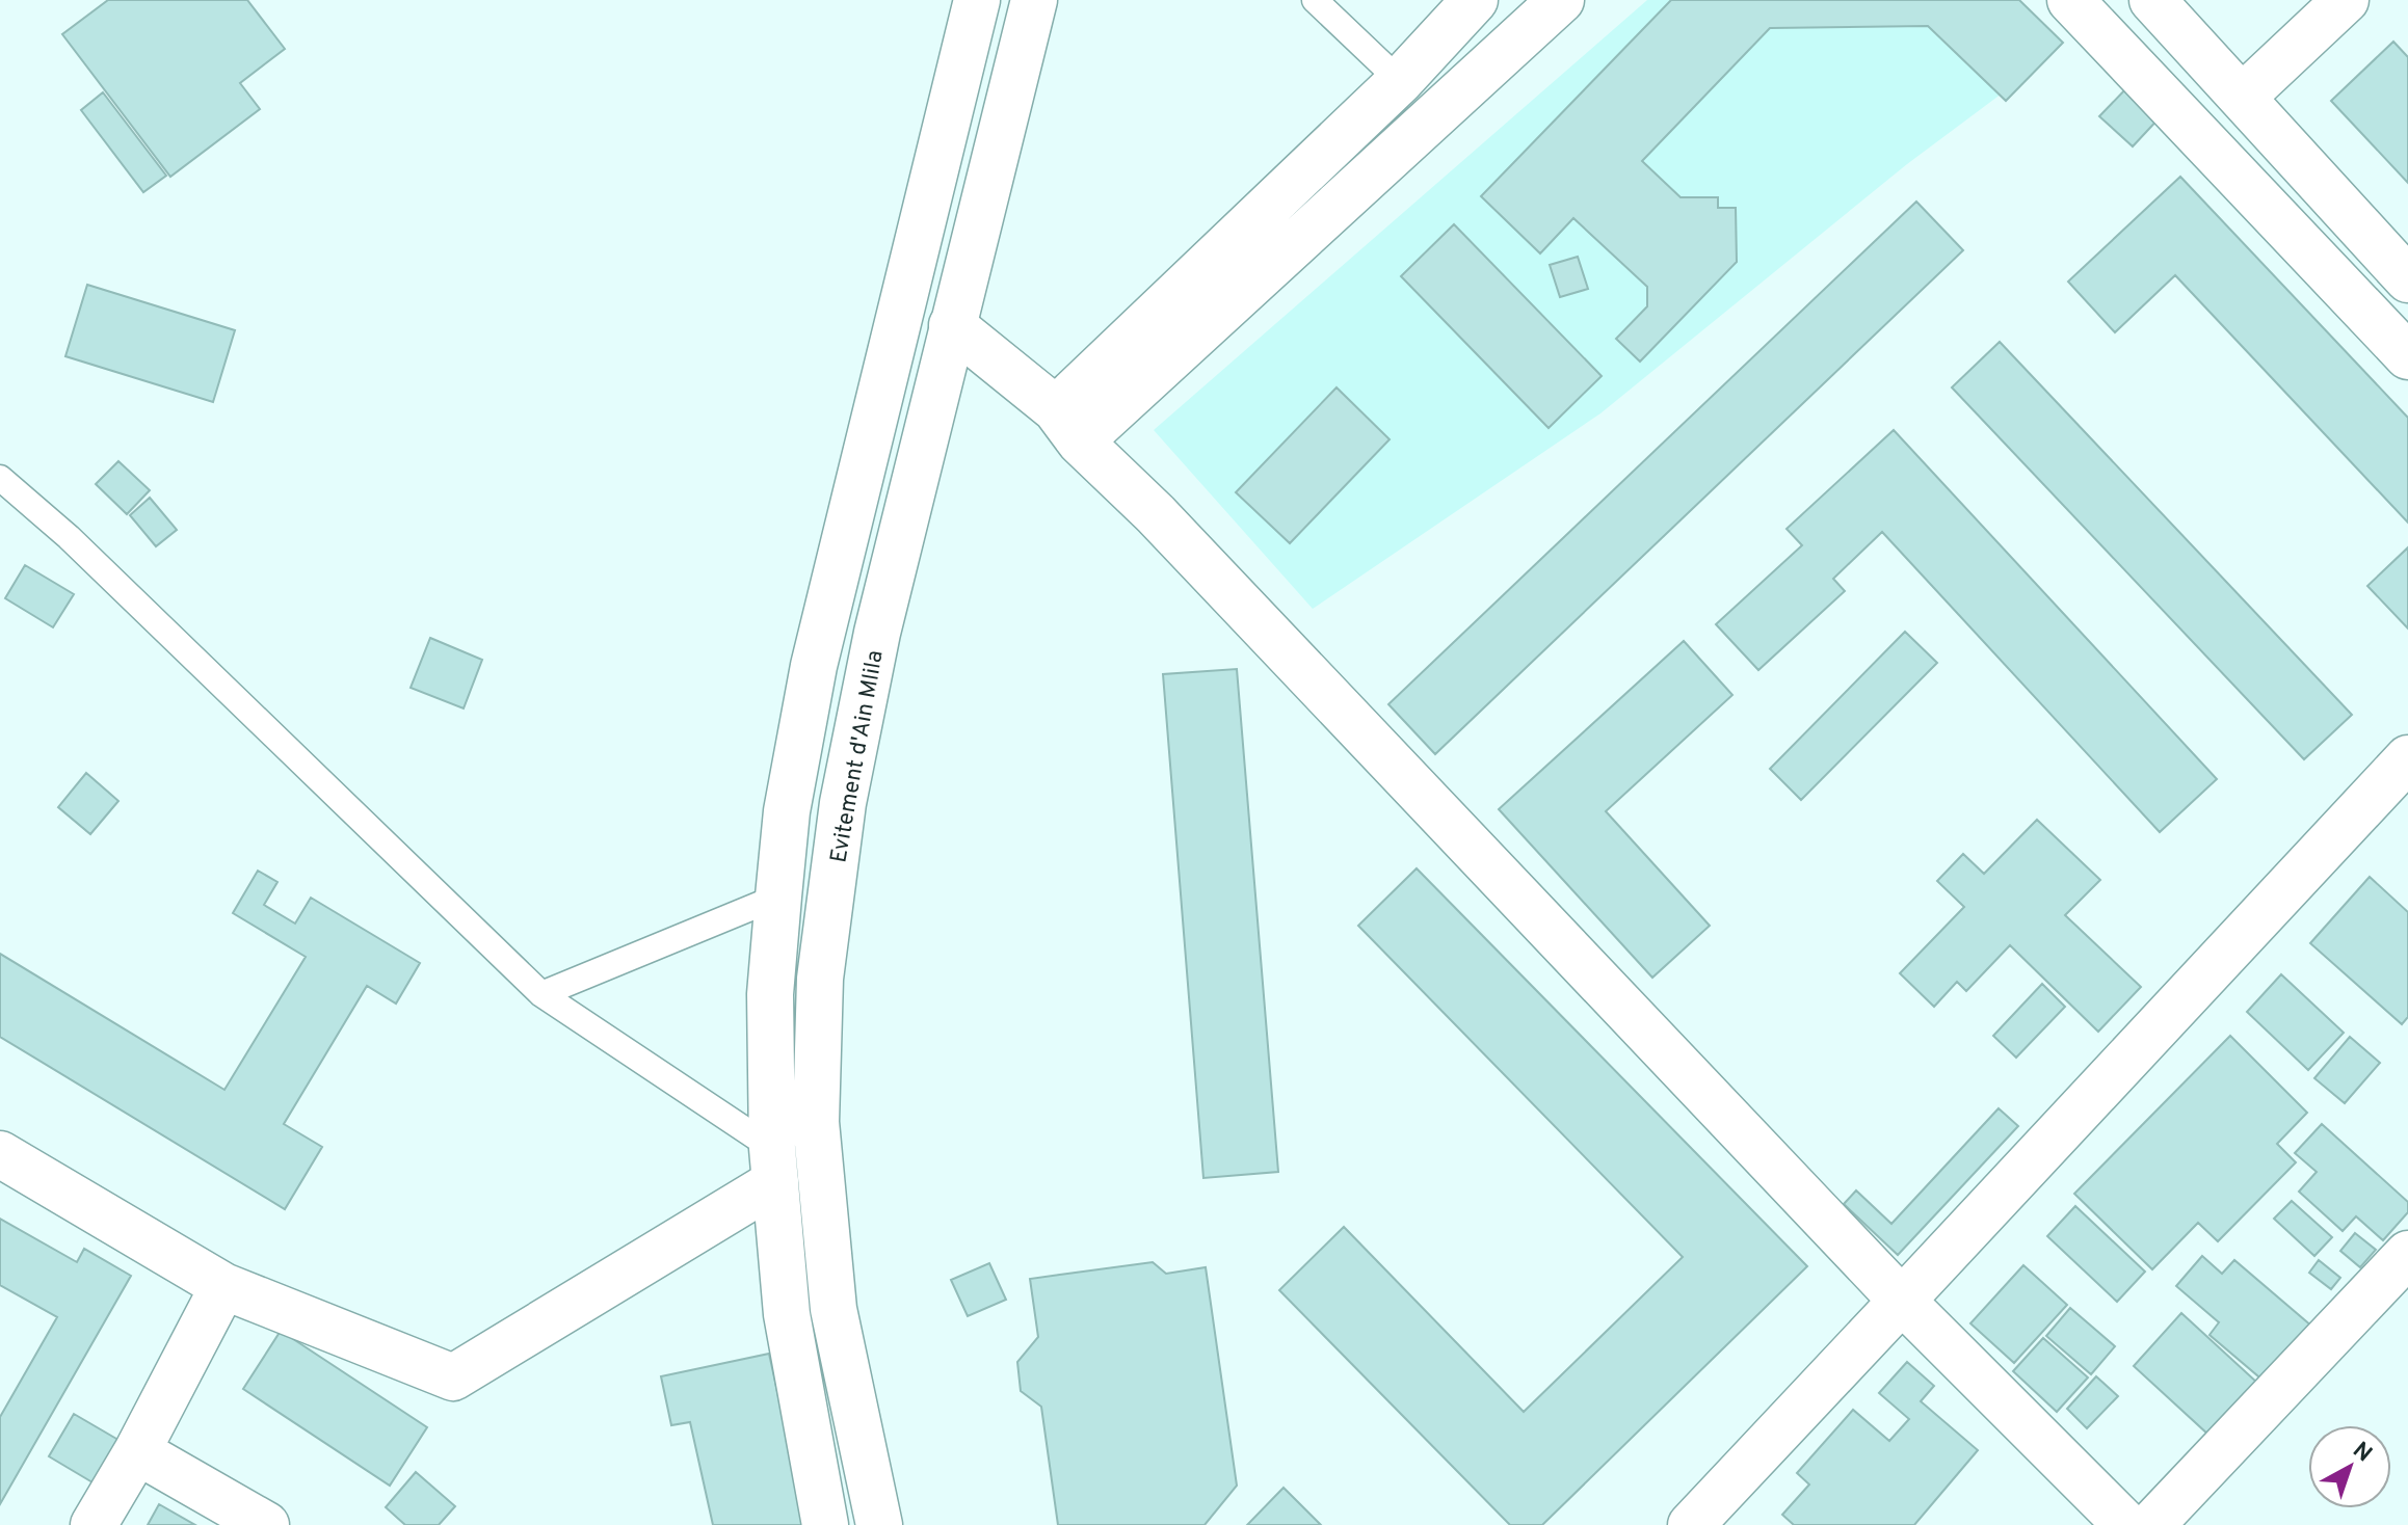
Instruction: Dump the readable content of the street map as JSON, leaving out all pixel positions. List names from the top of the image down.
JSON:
{
  "streets": {
    "main road": ["Evitement d'Ain Mlila"]
  },
  "north": "top right"
}
